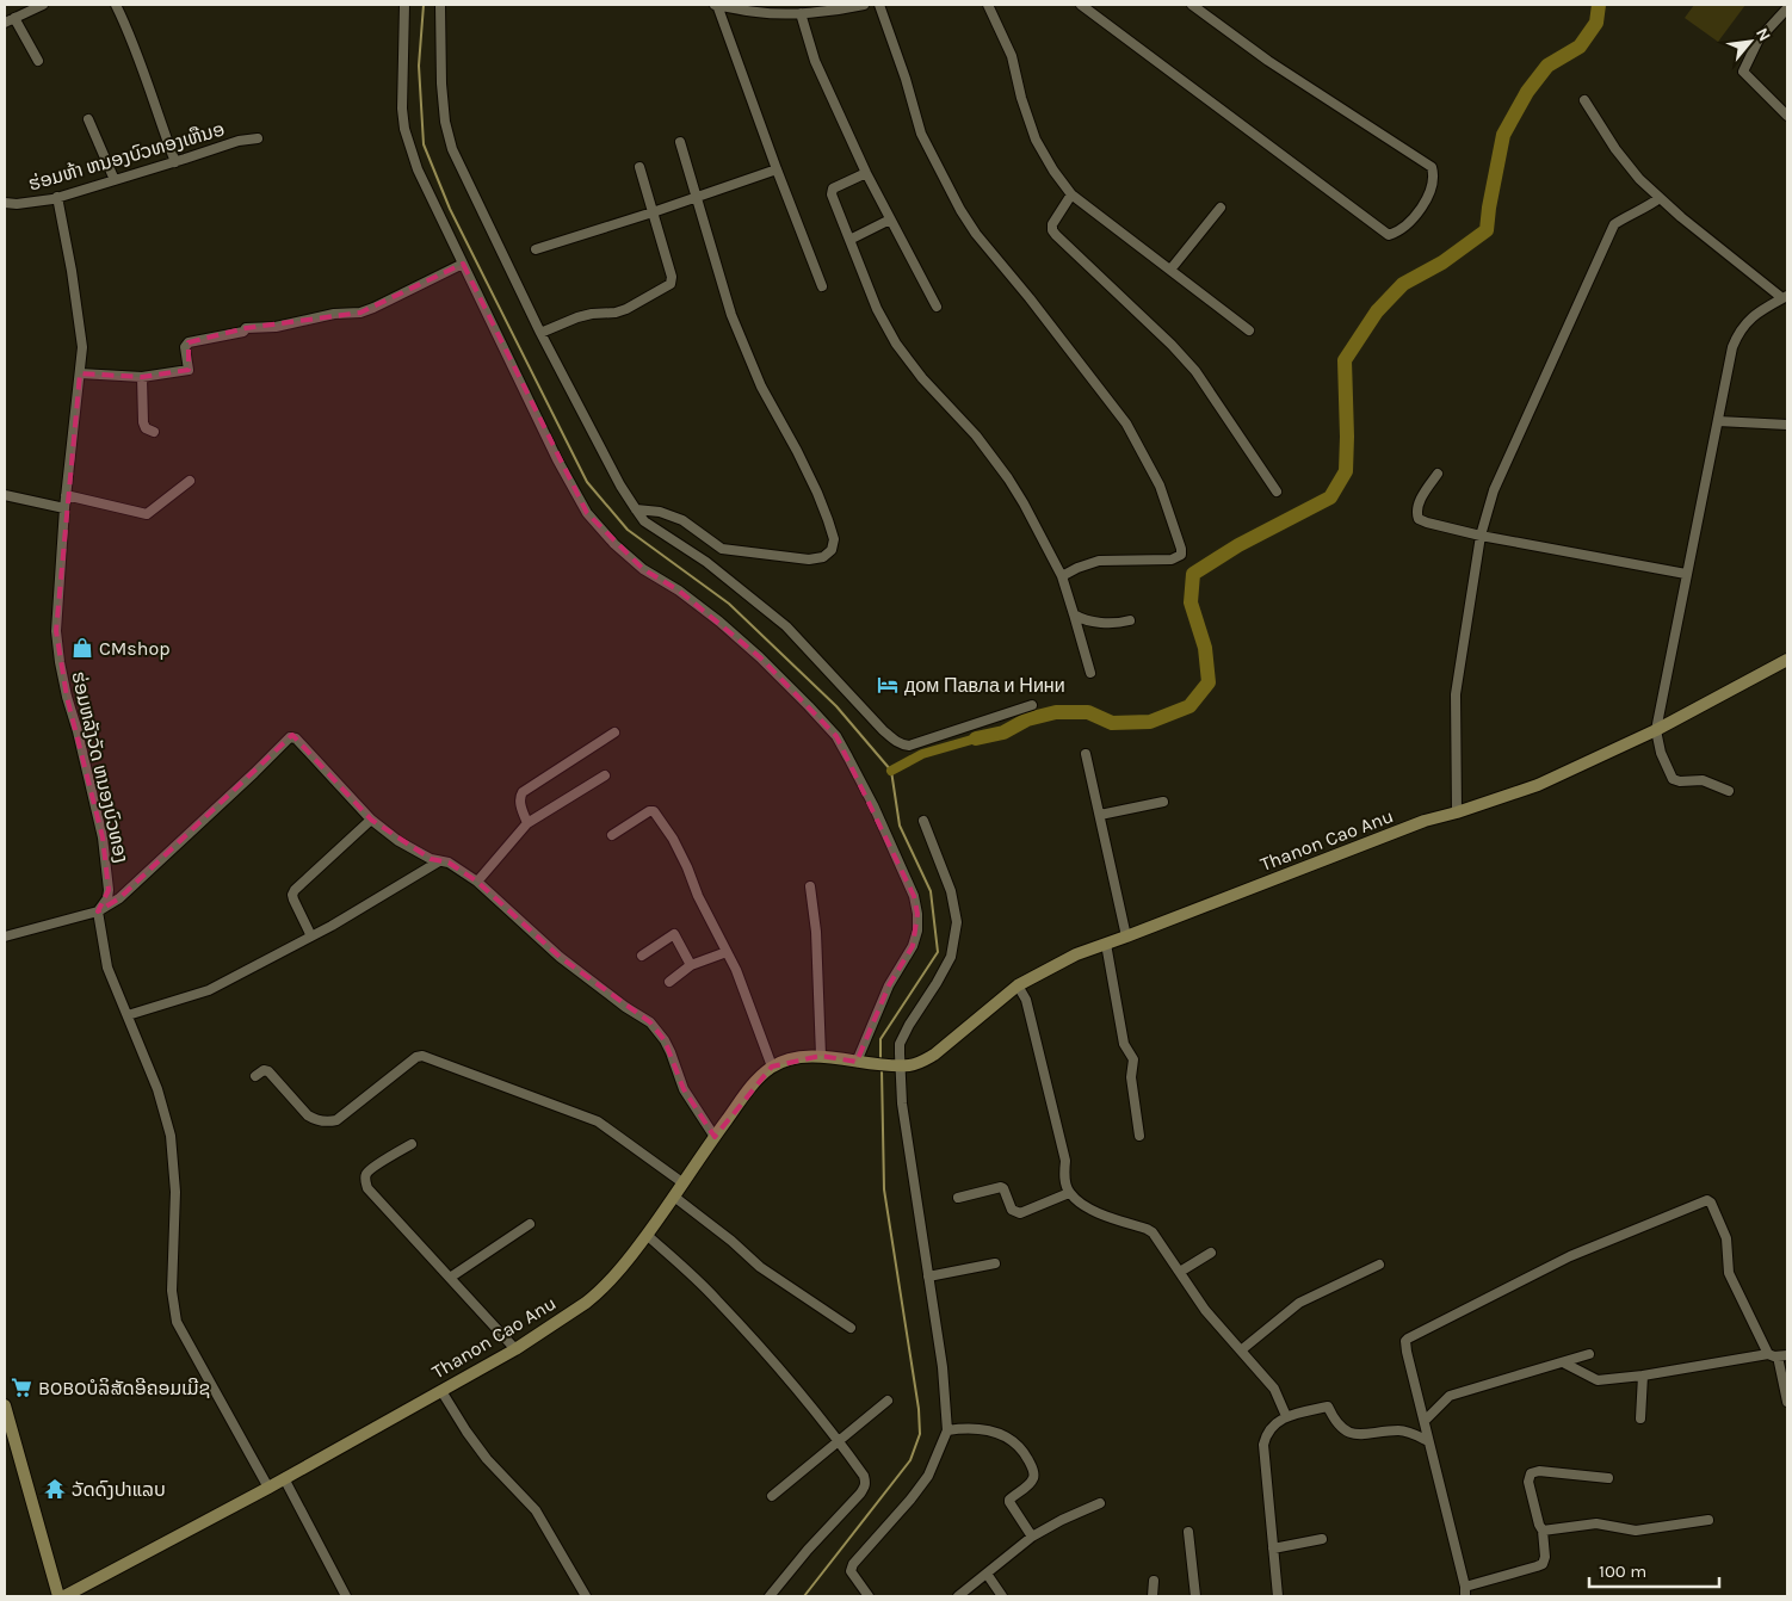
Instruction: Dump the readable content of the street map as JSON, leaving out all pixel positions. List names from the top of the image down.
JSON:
{
  "streets": {
    "street": ["ຮ່ອມຫ້າ ຫນອງບົວທອງເຫືນອ", "ຮ່ອມຫລັງວັດ ຫນອງບົວທອງ", "Thanon Cao Anu"]
  },
  "crossings": [
    ["ຮ່ອມຫ້າ ຫນອງບົວທອງເຫືນອ", "ຮ່ອມຫລັງວັດ ຫນອງບົວທອງ"]
  ],
  "places": {
    "shop": ["CMshop"],
    "hotel": ["дом Павла и Нини"],
    "supermarket": ["BOBOບໍລິສັດອີຄອມເມີຊ"],
    "temple": ["ວັດດົງປາແລບ"]
  },
  "scale_bar": "100 m",
  "north": "top right"
}
